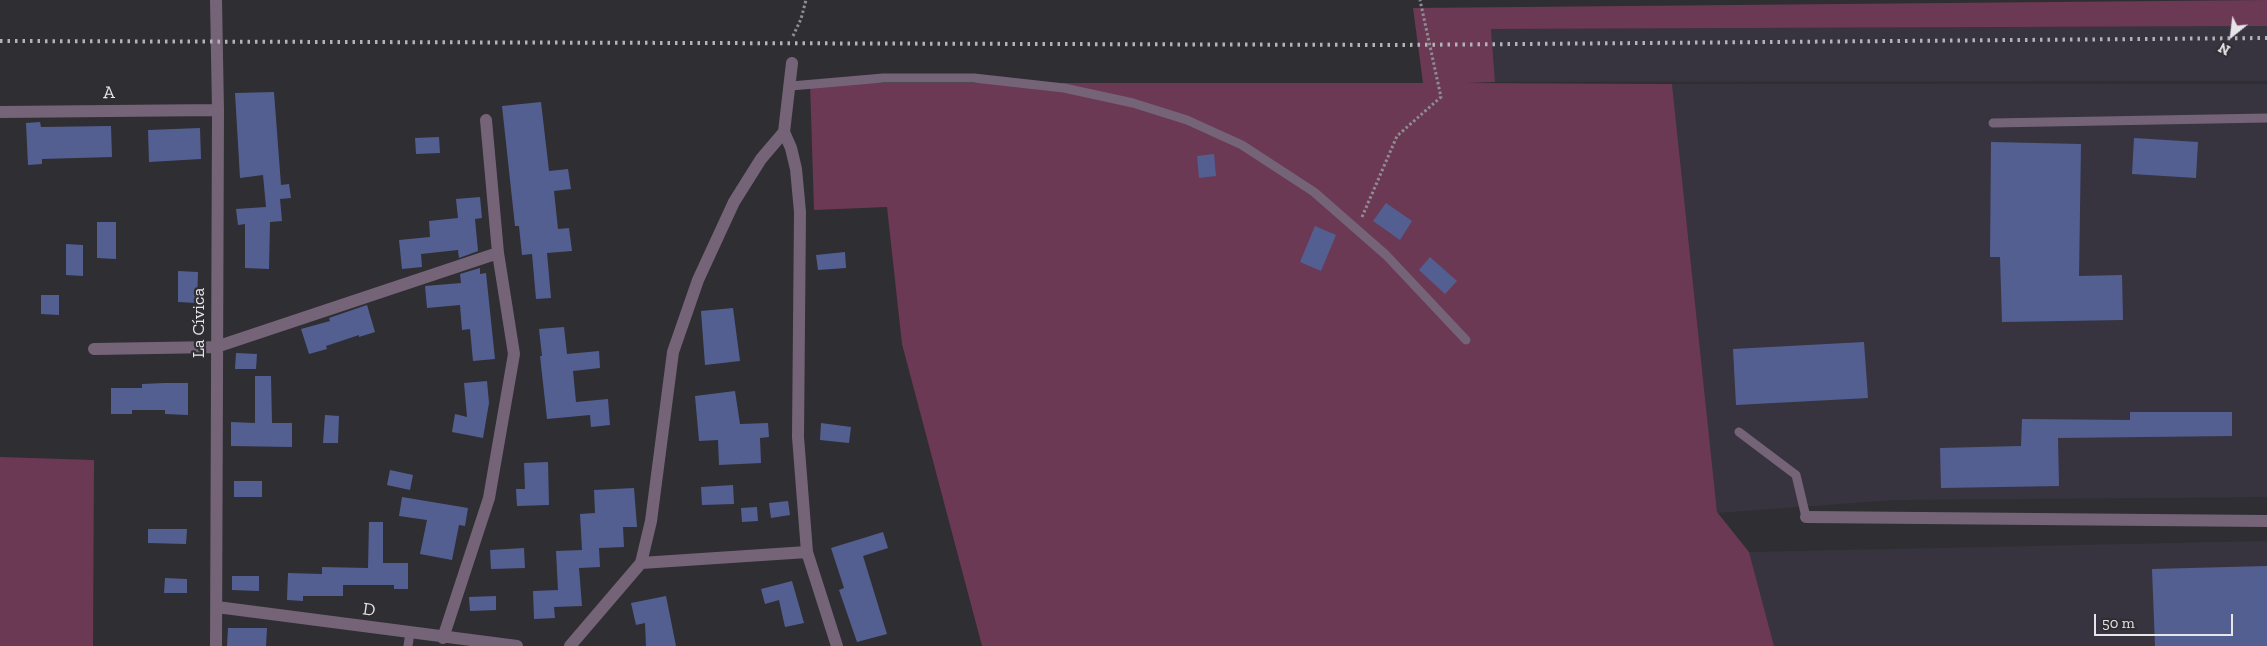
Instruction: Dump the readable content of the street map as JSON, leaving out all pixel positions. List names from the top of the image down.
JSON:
{
  "streets": {
    "street": ["A", "La Cívica", "D"]
  },
  "crossings": [
    ["A", "La Cívica"],
    ["La Cívica", "D"]
  ],
  "scale_bar": "50 m",
  "north": "bottom left"
}
